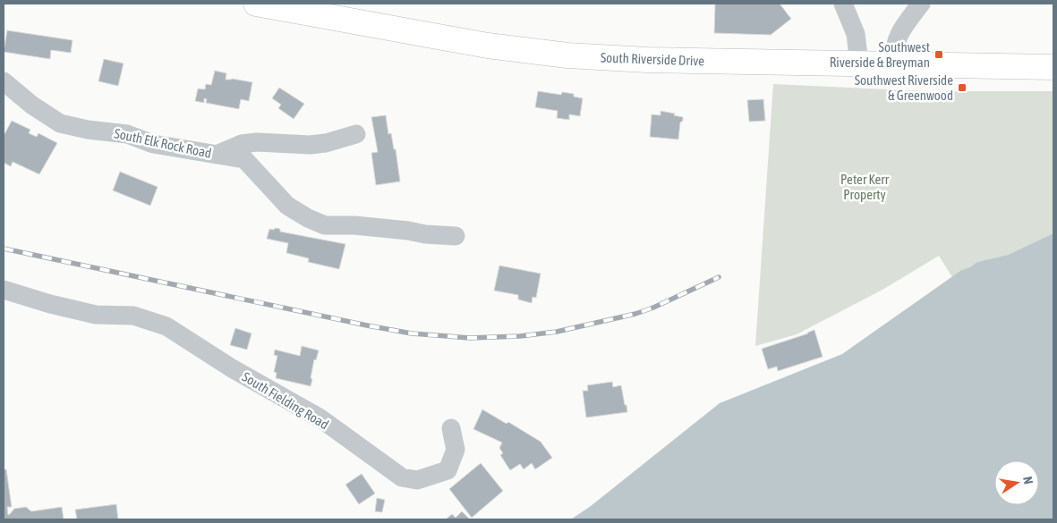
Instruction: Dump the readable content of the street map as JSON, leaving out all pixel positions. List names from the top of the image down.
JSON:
{
  "streets": {
    "main road": ["South Riverside Drive"],
    "street": ["South Elk Rock Road", "South Fielding Road"]
  },
  "parks": ["Peter Kerr Property"],
  "places": {
    "transit": ["Southwest Riverside & Breyman", "Southwest Riverside & Greenwood"]
  },
  "north": "right"
}
